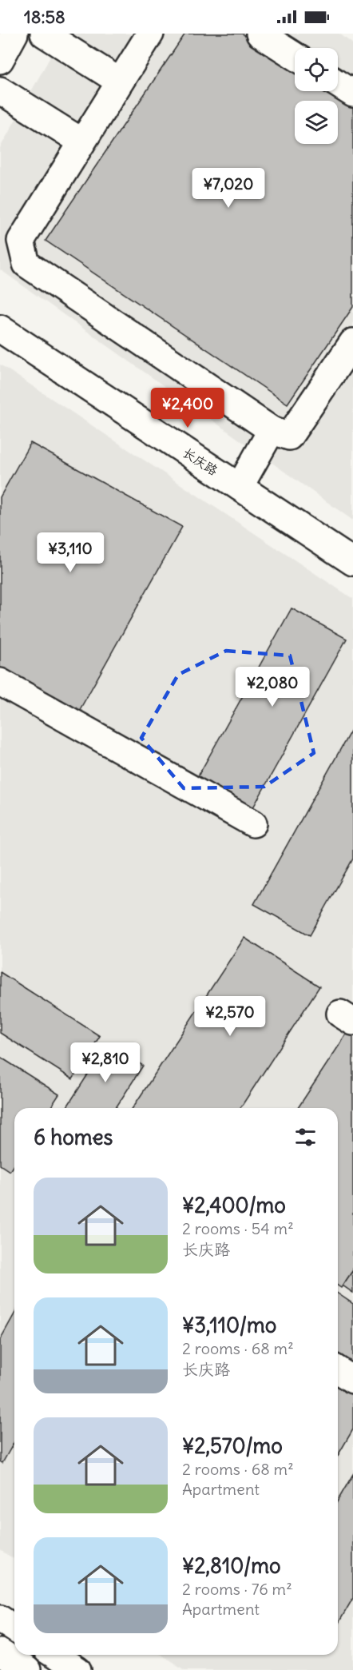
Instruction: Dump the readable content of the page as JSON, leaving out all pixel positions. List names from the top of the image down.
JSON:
{
  "streets": {
    "street": ["长庆路"]
  },
  "page": {
    "status": "18:58",
    "price": [
      "¥7,020",
      "¥2,400",
      "¥3,110",
      "¥2,080",
      "¥2,570",
      "¥2,810"
    ],
    "heading": "6 homes",
    "list": [
      {
        "name": "¥2,400/mo",
        "note": "2 rooms · 54 m² · 长庆路"
      },
      {
        "name": "¥3,110/mo",
        "note": "2 rooms · 68 m² · 长庆路"
      },
      {
        "name": "¥2,570/mo",
        "note": "2 rooms · 68 m² · Apartment"
      },
      {
        "name": "¥2,810/mo",
        "note": "2 rooms · 76 m² · Apartment"
      }
    ]
  }
}
